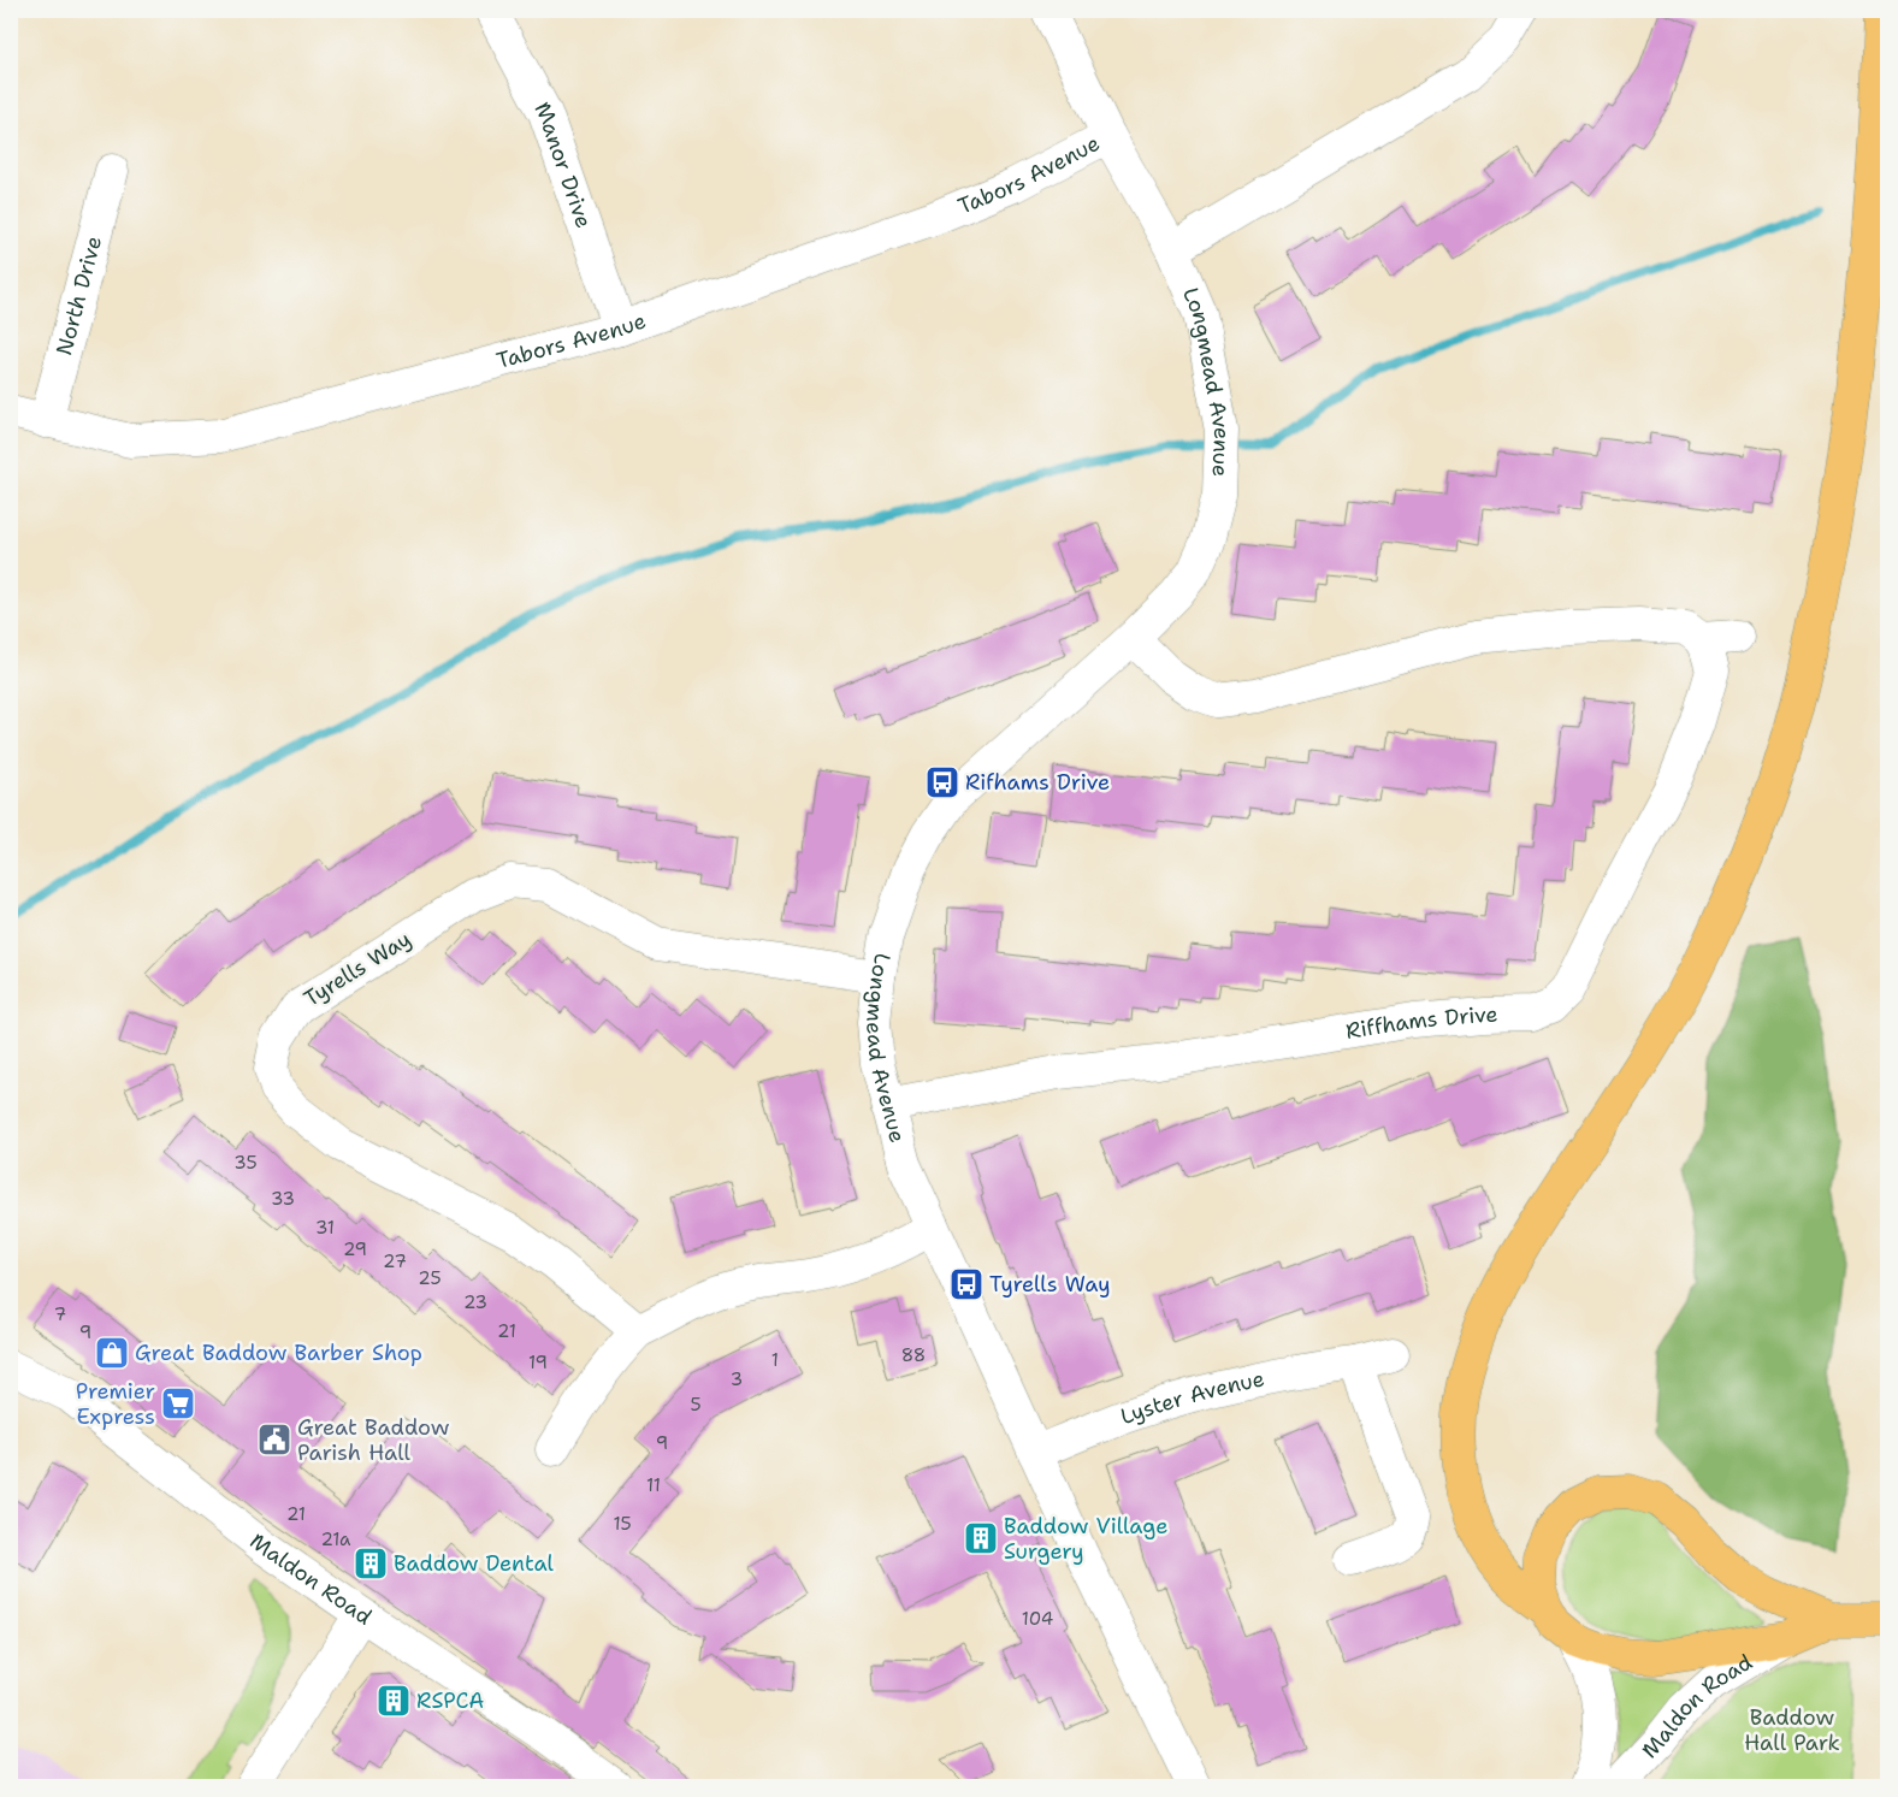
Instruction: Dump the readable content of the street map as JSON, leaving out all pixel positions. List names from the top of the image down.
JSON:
{
  "streets": {
    "main road": ["Maldon Road"],
    "street": [
      "Manor Drive",
      "Tabors Avenue",
      "North Drive",
      "Longmead Avenue",
      "Tyrells Way",
      "Riffhams Drive",
      "Lyster Avenue"
    ]
  },
  "crossings": [
    ["Manor Drive", "Tabors Avenue"],
    ["Tabors Avenue", "North Drive"],
    ["Tabors Avenue", "Longmead Avenue"],
    ["Longmead Avenue", "Tyrells Way"],
    ["Longmead Avenue", "Riffhams Drive"],
    ["Longmead Avenue", "Lyster Avenue"]
  ],
  "parks": ["Baddow Hall Park"],
  "places": {
    "bus stop": ["Rifhams Drive", "Tyrells Way"],
    "shop": ["Great Baddow Barber Shop"],
    "supermarket": ["Premier Express"],
    "public building": ["Great Baddow Parish Hall"],
    "building": ["Baddow Village Surgery", "Baddow Dental", "RSPCA"]
  },
  "house_numbers": [
    "35",
    "33",
    "31",
    "29",
    "27",
    "25",
    "23",
    "7",
    "21",
    "9",
    "88",
    "1",
    "19",
    "3",
    "5",
    "9",
    "11",
    "21",
    "15",
    "21a",
    "104"
  ]
}
